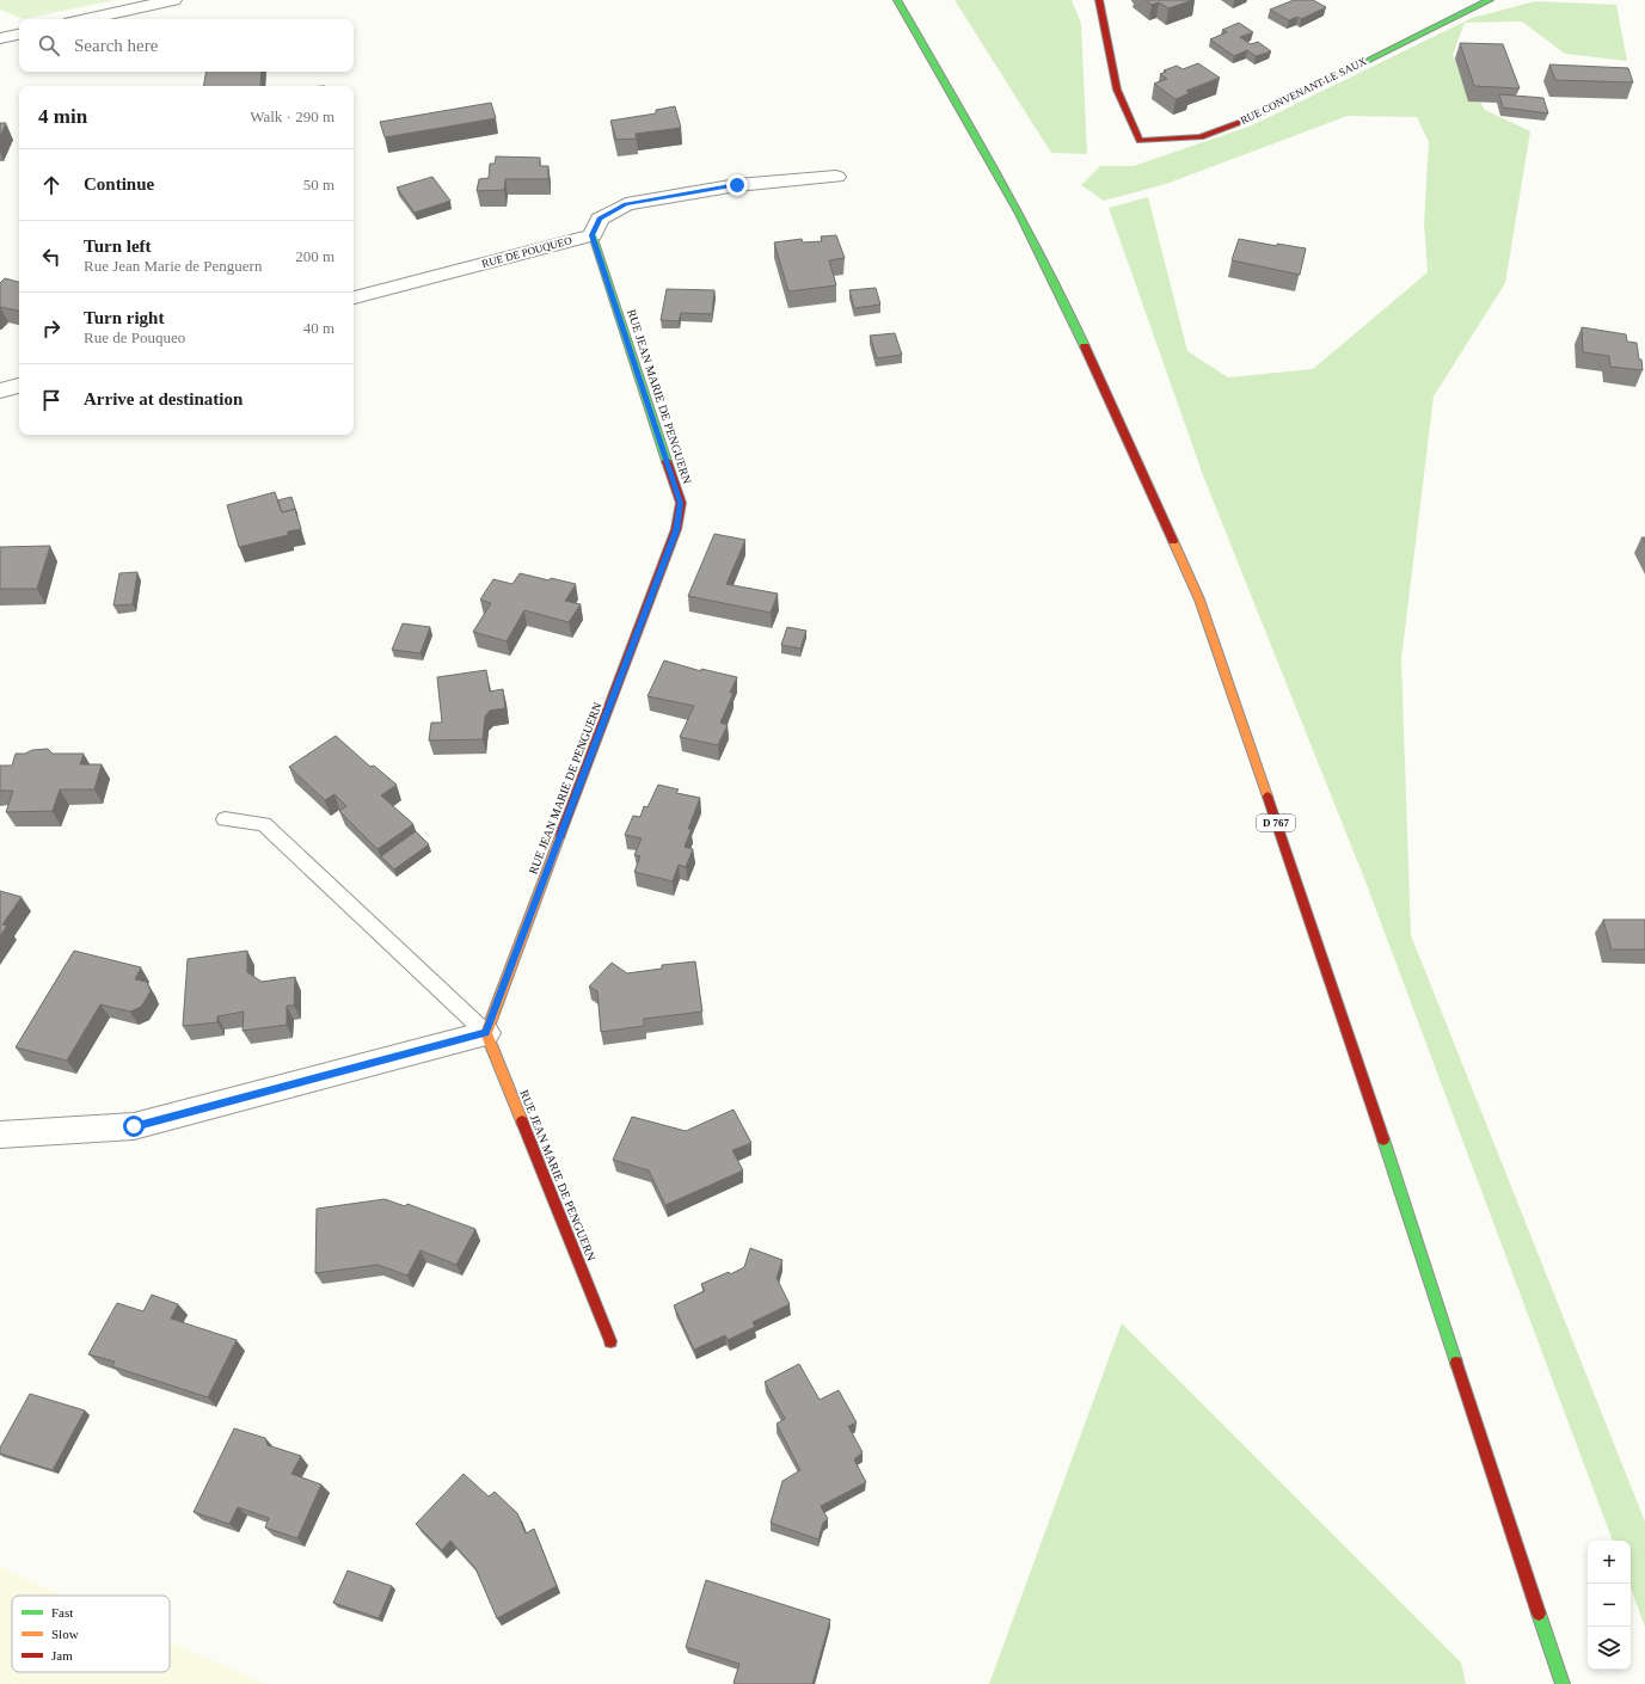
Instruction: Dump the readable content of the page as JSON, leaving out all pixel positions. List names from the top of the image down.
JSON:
{
  "streets": {
    "street": [
      "RUE CONVENANT LE SAUX",
      "RUE DE POUQUEO",
      "RUE JEAN MARIE DE PENGUERN",
      "D 767"
    ]
  },
  "crossings": [
    ["RUE DE POUQUEO", "RUE JEAN MARIE DE PENGUERN"]
  ],
  "legend": ["Fast", "Slow", "Jam"],
  "page": {
    "search": "Search here",
    "heading": ["4 min", "Walk · 290 m"],
    "list": [
      ["Continue", "50 m"],
      ["Turn left", "Rue Jean Marie de Penguern", "200 m"],
      ["Turn right", "Rue de Pouqueo", "40 m"],
      "Arrive at destination"
    ],
    "map_buttons": ["+", "−"]
  }
}
